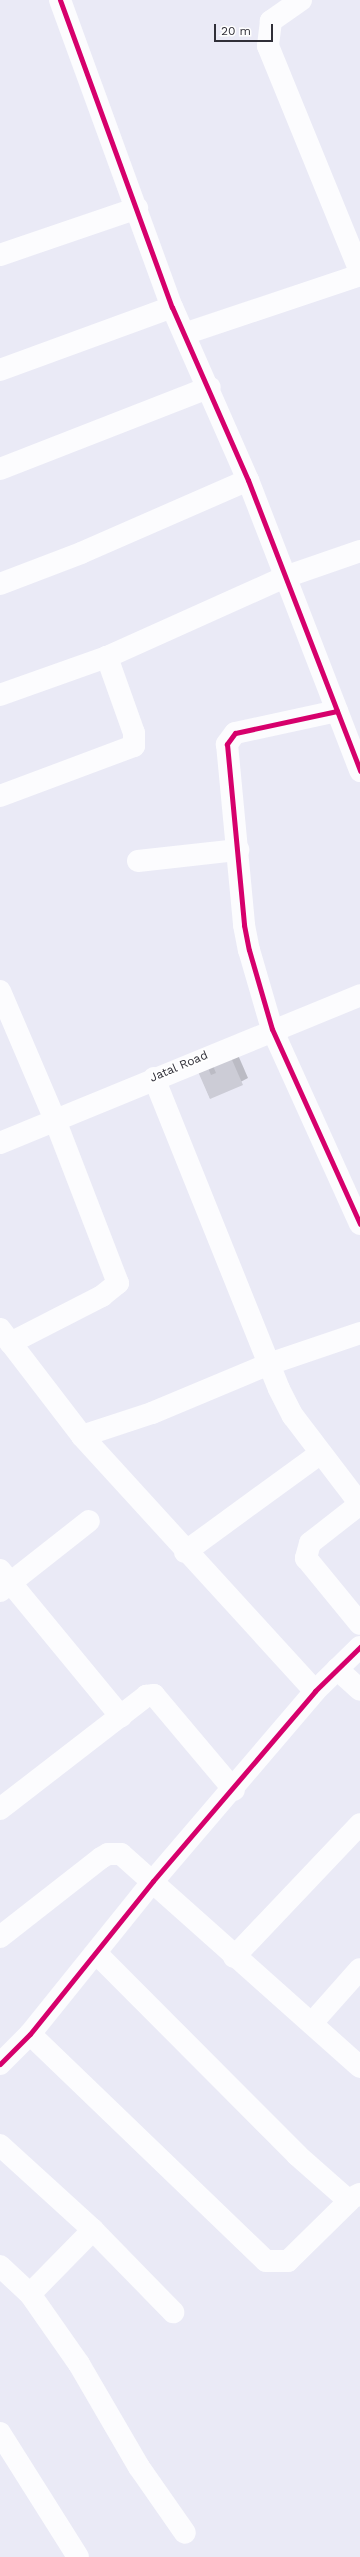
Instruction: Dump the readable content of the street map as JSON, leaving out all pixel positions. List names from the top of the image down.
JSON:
{
  "streets": {
    "street": ["Jatal Road"]
  },
  "scale_bar": "20 m"
}
